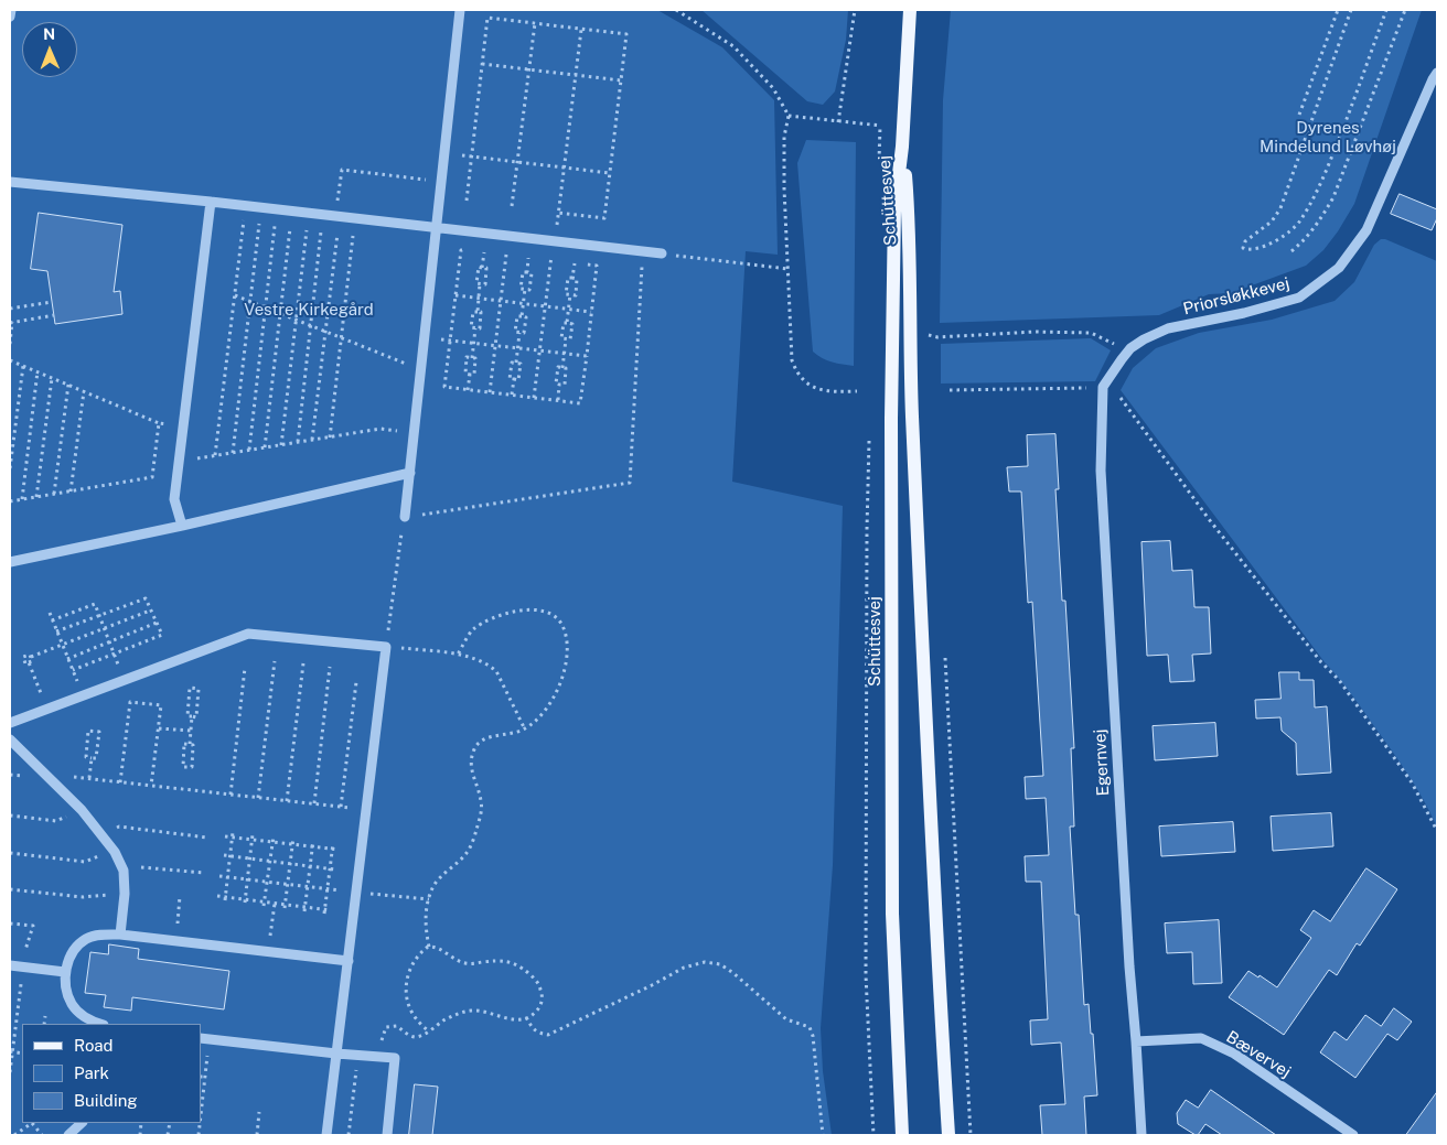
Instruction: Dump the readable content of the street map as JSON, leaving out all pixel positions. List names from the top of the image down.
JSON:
{
  "streets": {
    "main road": ["Schüttesvej"],
    "street": ["Priorsløkkevej", "Egernvej", "Bævervej"]
  },
  "crossings": [
    ["Priorsløkkevej", "Egernvej"],
    ["Egernvej", "Bævervej"]
  ],
  "parks": ["Dyrenes Mindelund Løvhøj", "Vestre Kirkegård"],
  "legend": ["Road", "Park", "Building"],
  "north": "top"
}
